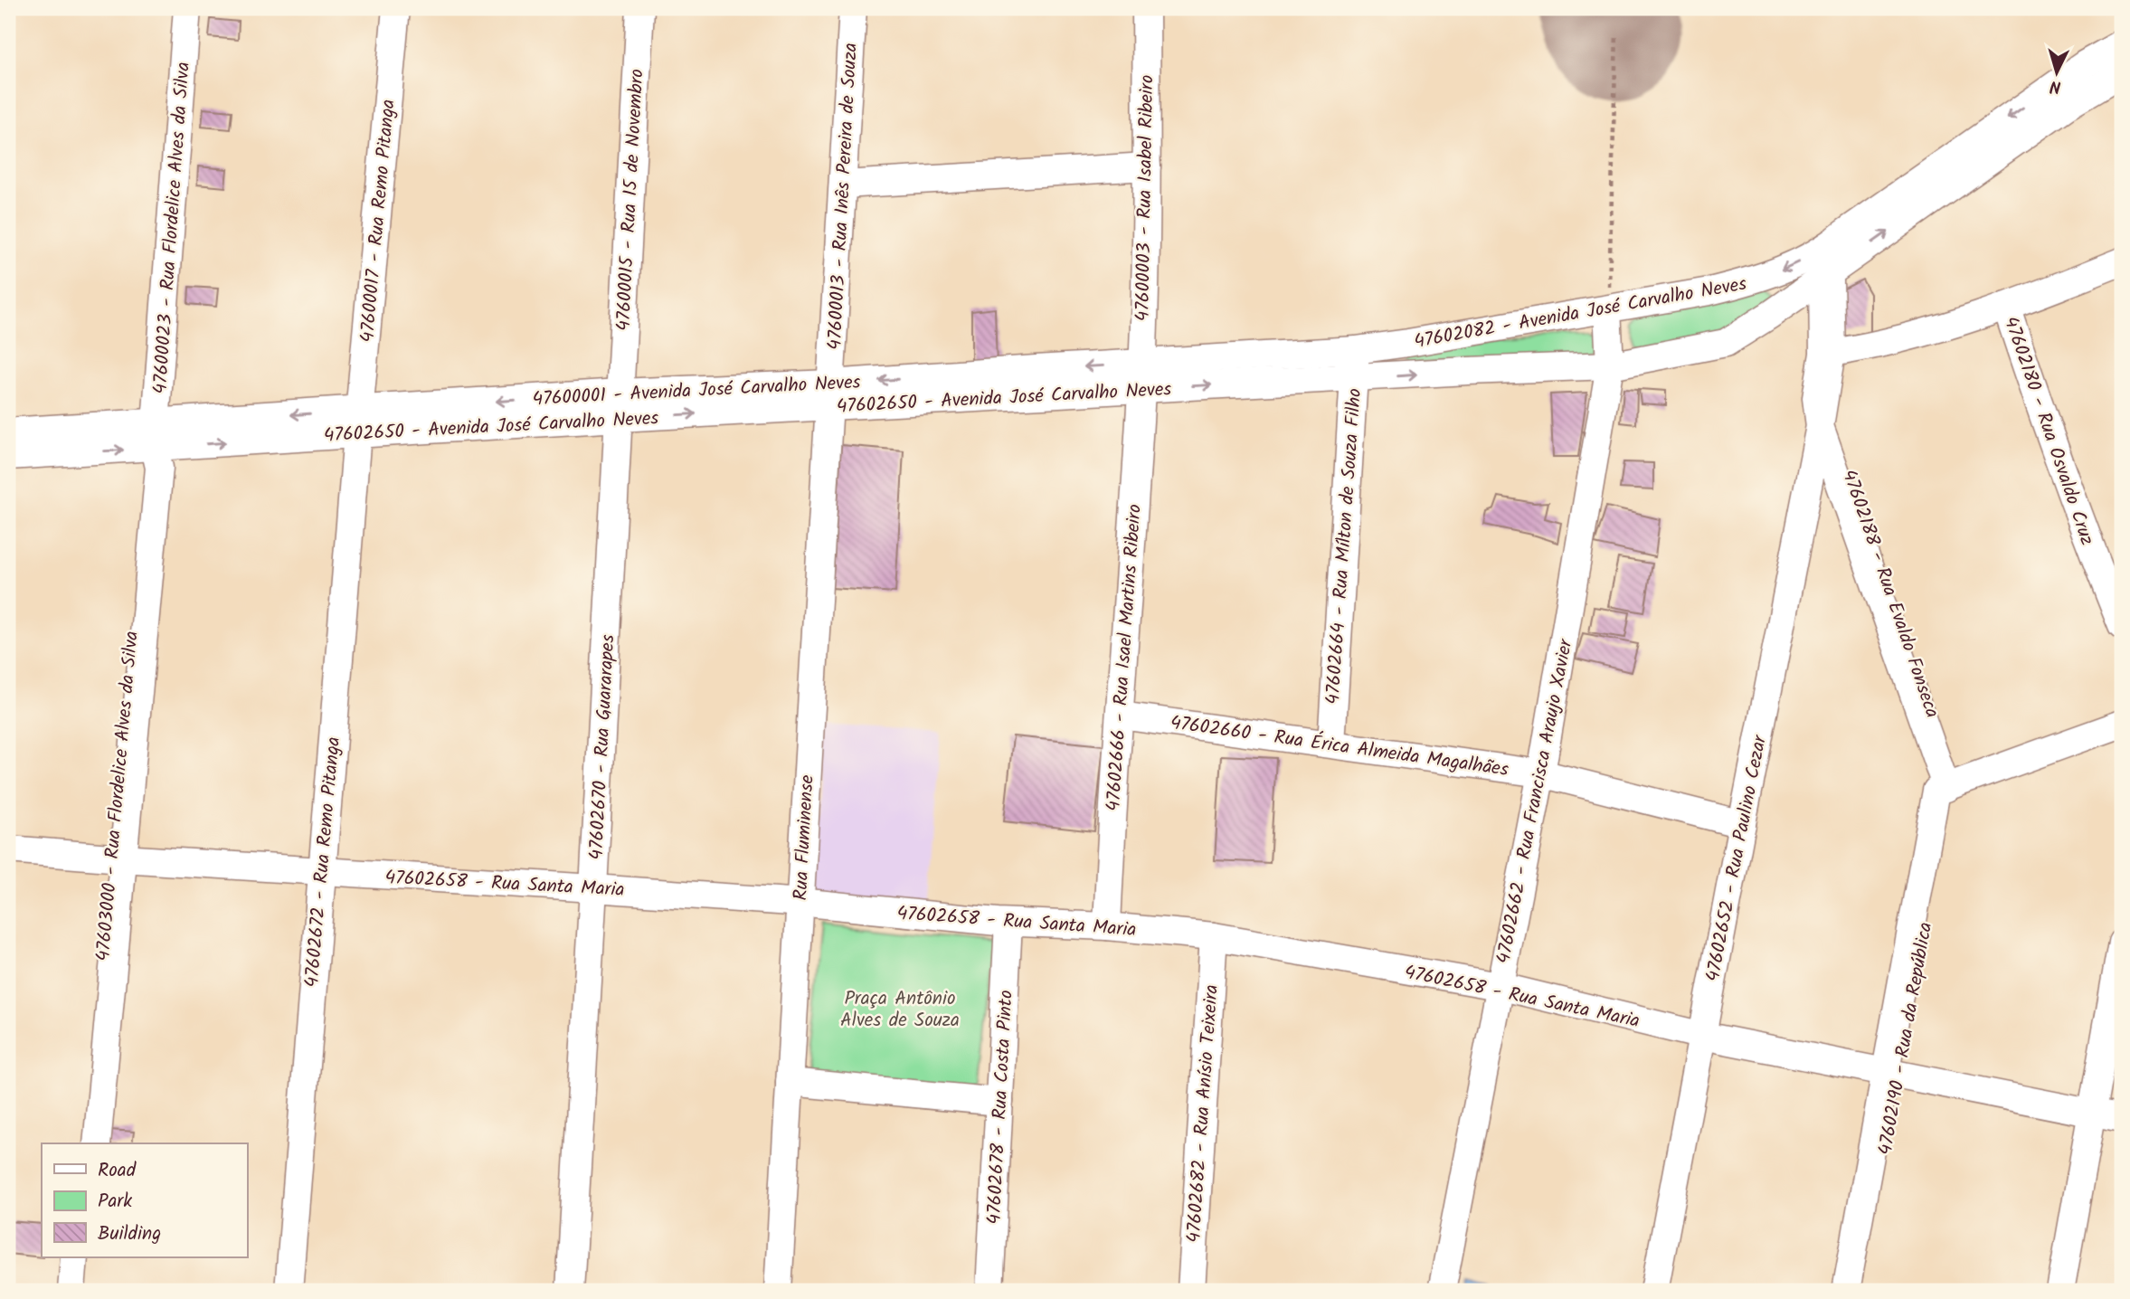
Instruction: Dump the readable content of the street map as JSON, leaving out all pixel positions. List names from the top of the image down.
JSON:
{
  "streets": {
    "street": [
      "47600013 - Rua Inês Pereira de Souza",
      "47600003 - Rua Isabel Ribeiro",
      "47600015 - Rua 15 de Novembro",
      "47600017 - Rua Remo Pitanga",
      "47600023 - Rua Flordelice Alves da Silva",
      "47602082 - Avenida José Carvalho Neves",
      "47600001 - Avenida José Carvalho Neves",
      "47602650 - Avenida José Carvalho Neves",
      "47602180 - Rua Osvaldo Cruz",
      "47602664 - Rua Mílton de Souza Filho",
      "47602188 - Rua Evaldo Fonseca",
      "47602666 - Rua Isael Martins Ribeiro",
      "47602660 - Rua Érica Almeida Magalhães",
      "47602670 - Rua Guararapes",
      "47603000 - Rua Flordelice Alves da Silva",
      "47602662 - Rua Francisca Araujo Xavier",
      "Rua Fluminense",
      "47602652 - Rua Paulino Cezar",
      "47602672 - Rua Remo Pitanga",
      "47602658 - Rua Santa Maria",
      "47602190 - Rua da República",
      "47602678 - Rua Costa Pinto",
      "47602682 - Rua Anísio Teixeira"
    ]
  },
  "crossings": [
    ["47600013 - Rua Inês Pereira de Souza", "47602650 - Avenida José Carvalho Neves"],
    ["47600013 - Rua Inês Pereira de Souza", "Rua Fluminense"],
    ["47600003 - Rua Isabel Ribeiro", "47602082 - Avenida José Carvalho Neves"],
    ["47600003 - Rua Isabel Ribeiro", "47602650 - Avenida José Carvalho Neves"],
    ["47600003 - Rua Isabel Ribeiro", "47602666 - Rua Isael Martins Ribeiro"],
    ["47600015 - Rua 15 de Novembro", "47600001 - Avenida José Carvalho Neves"],
    ["47600015 - Rua 15 de Novembro", "47602650 - Avenida José Carvalho Neves"],
    ["47600015 - Rua 15 de Novembro", "47602670 - Rua Guararapes"],
    ["47600017 - Rua Remo Pitanga", "47600001 - Avenida José Carvalho Neves"],
    ["47600017 - Rua Remo Pitanga", "47602650 - Avenida José Carvalho Neves"],
    ["47600017 - Rua Remo Pitanga", "47602672 - Rua Remo Pitanga"],
    ["47600023 - Rua Flordelice Alves da Silva", "47602650 - Avenida José Carvalho Neves"],
    ["47600023 - Rua Flordelice Alves da Silva", "47603000 - Rua Flordelice Alves da Silva"],
    ["47600023 - Rua Flordelice Alves da Silva", "47602658 - Rua Santa Maria"],
    ["47602082 - Avenida José Carvalho Neves", "47602650 - Avenida José Carvalho Neves"],
    ["47602082 - Avenida José Carvalho Neves", "47602664 - Rua Mílton de Souza Filho"],
    ["47602082 - Avenida José Carvalho Neves", "47602666 - Rua Isael Martins Ribeiro"],
    ["47602082 - Avenida José Carvalho Neves", "47602662 - Rua Francisca Araujo Xavier"],
    ["47602082 - Avenida José Carvalho Neves", "47602652 - Rua Paulino Cezar"],
    ["47600001 - Avenida José Carvalho Neves", "47602650 - Avenida José Carvalho Neves"],
    ["47600001 - Avenida José Carvalho Neves", "47602670 - Rua Guararapes"],
    ["47600001 - Avenida José Carvalho Neves", "47602672 - Rua Remo Pitanga"],
    ["47602650 - Avenida José Carvalho Neves", "47602664 - Rua Mílton de Souza Filho"],
    ["47602650 - Avenida José Carvalho Neves", "47602666 - Rua Isael Martins Ribeiro"],
    ["47602650 - Avenida José Carvalho Neves", "47602670 - Rua Guararapes"],
    ["47602650 - Avenida José Carvalho Neves", "47602662 - Rua Francisca Araujo Xavier"],
    ["47602650 - Avenida José Carvalho Neves", "Rua Fluminense"],
    ["47602650 - Avenida José Carvalho Neves", "47602652 - Rua Paulino Cezar"],
    ["47602650 - Avenida José Carvalho Neves", "47602672 - Rua Remo Pitanga"],
    ["47602664 - Rua Mílton de Souza Filho", "47602660 - Rua Érica Almeida Magalhães"],
    ["47602188 - Rua Evaldo Fonseca", "47602652 - Rua Paulino Cezar"],
    ["47602188 - Rua Evaldo Fonseca", "47602190 - Rua da República"],
    ["47602666 - Rua Isael Martins Ribeiro", "47602660 - Rua Érica Almeida Magalhães"],
    ["47602666 - Rua Isael Martins Ribeiro", "47602658 - Rua Santa Maria"],
    ["47602660 - Rua Érica Almeida Magalhães", "47602662 - Rua Francisca Araujo Xavier"],
    ["47602660 - Rua Érica Almeida Magalhães", "47602652 - Rua Paulino Cezar"],
    ["47602670 - Rua Guararapes", "47602658 - Rua Santa Maria"],
    ["47603000 - Rua Flordelice Alves da Silva", "47602658 - Rua Santa Maria"],
    ["47602662 - Rua Francisca Araujo Xavier", "47602658 - Rua Santa Maria"],
    ["Rua Fluminense", "47602658 - Rua Santa Maria"],
    ["47602652 - Rua Paulino Cezar", "47602658 - Rua Santa Maria"],
    ["47602672 - Rua Remo Pitanga", "47602658 - Rua Santa Maria"],
    ["47602658 - Rua Santa Maria", "47602190 - Rua da República"],
    ["47602658 - Rua Santa Maria", "47602678 - Rua Costa Pinto"],
    ["47602658 - Rua Santa Maria", "47602682 - Rua Anísio Teixeira"]
  ],
  "parks": ["Praça Antônio Alves de Souza"],
  "legend": ["Road", "Park", "Building"],
  "north": "bottom"
}
